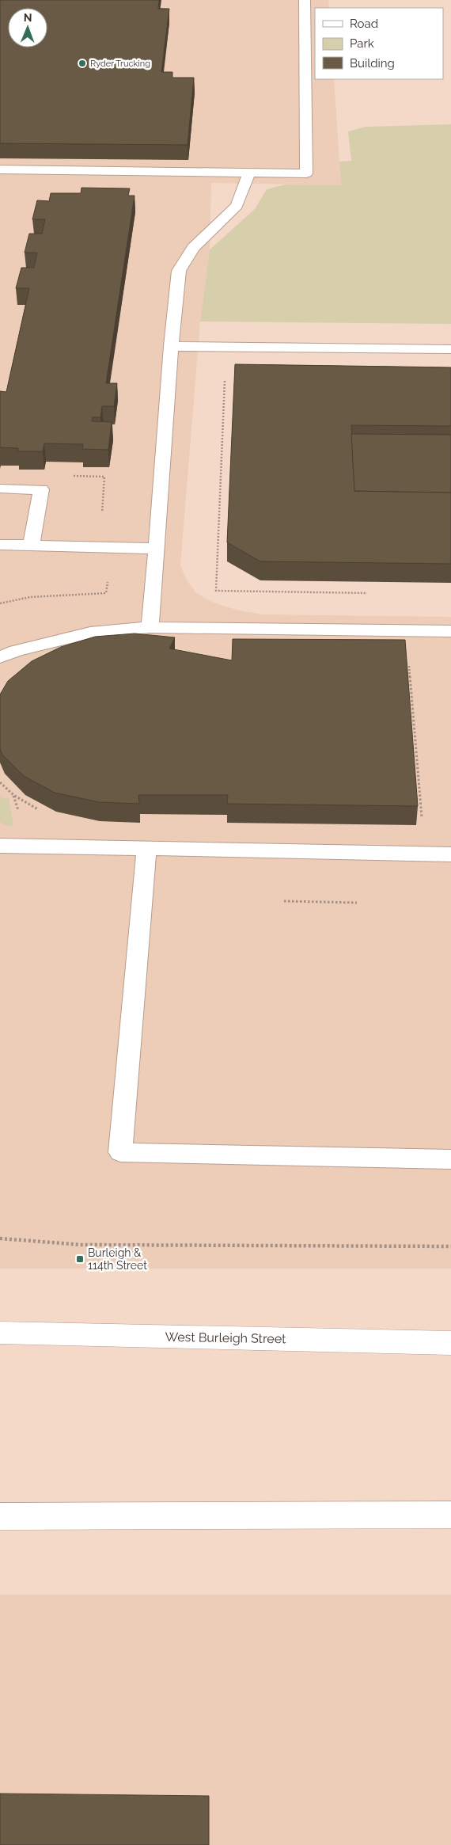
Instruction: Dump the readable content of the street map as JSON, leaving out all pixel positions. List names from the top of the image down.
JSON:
{
  "streets": {
    "main road": ["West Burleigh Street"]
  },
  "places": {
    "other": ["Ryder Trucking"],
    "transit": ["Burleigh & 114th Street"]
  },
  "legend": ["Road", "Park", "Building"],
  "north": "top"
}
